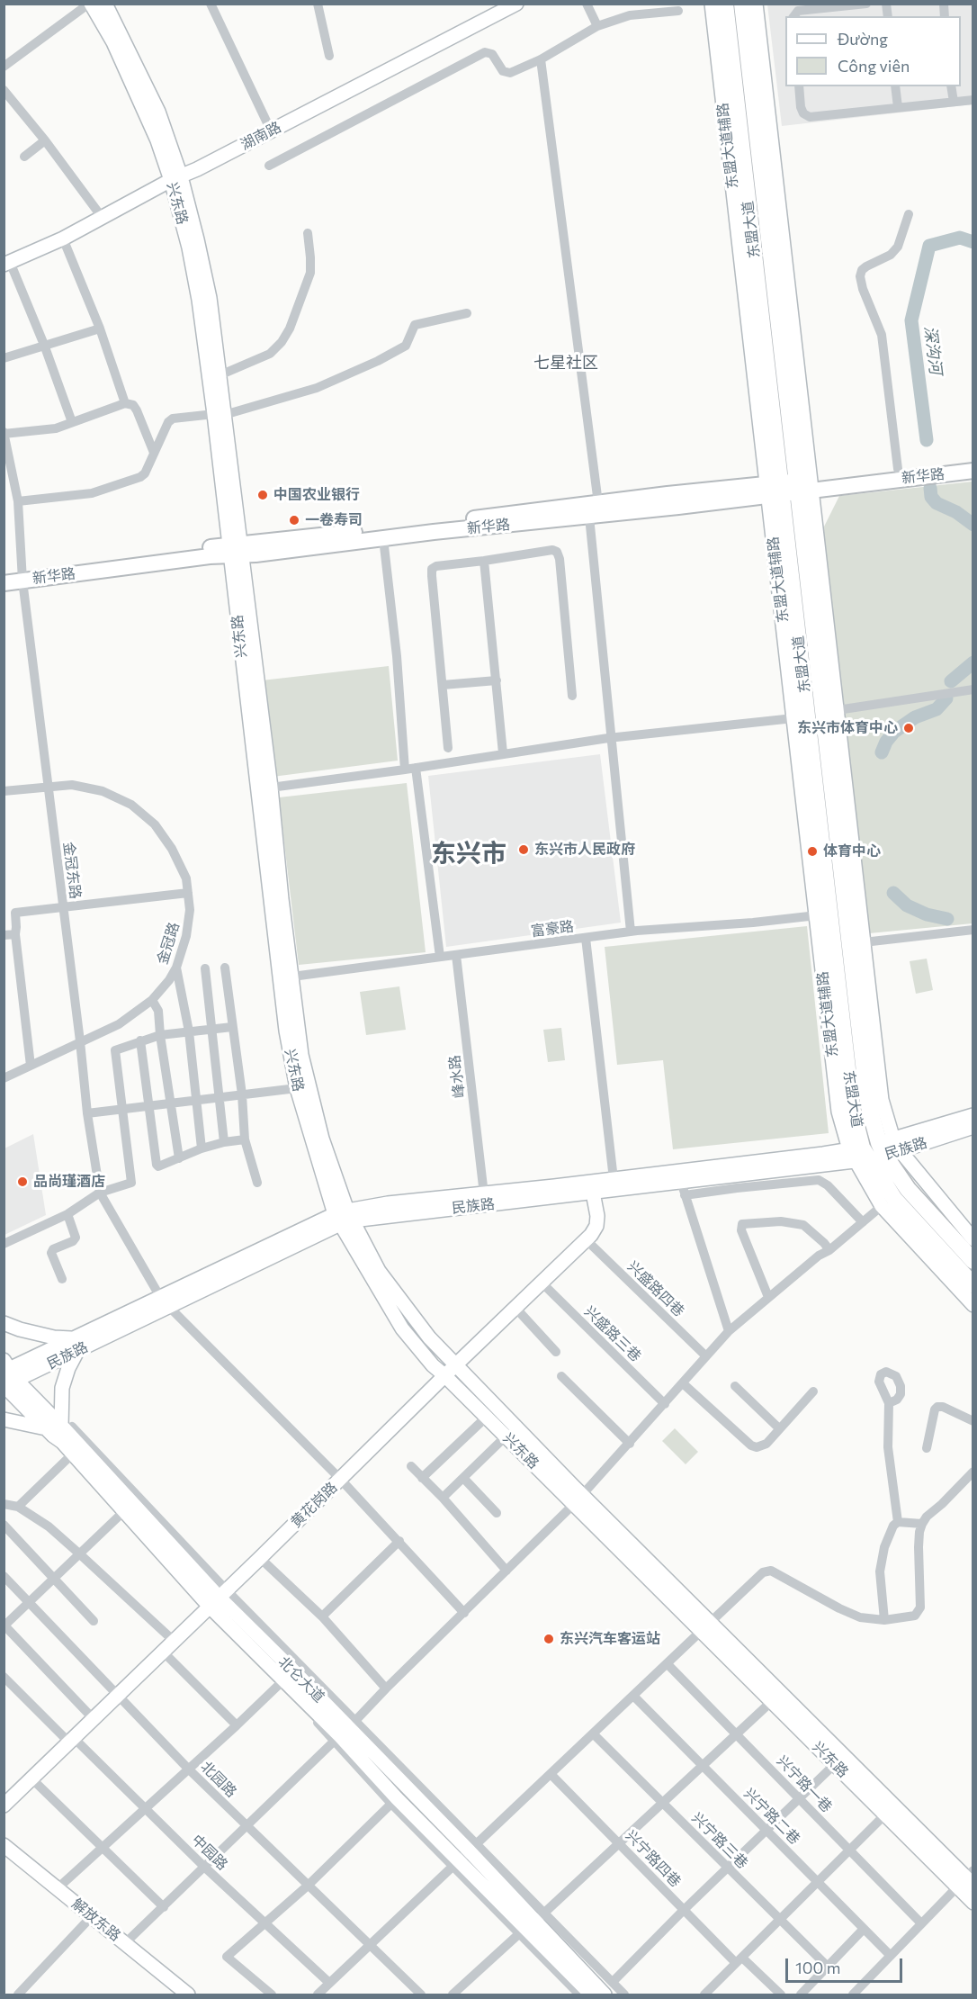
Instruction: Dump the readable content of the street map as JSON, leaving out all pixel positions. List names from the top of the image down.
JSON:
{
  "streets": {
    "highway": ["东盟大道"],
    "main road": [
      "湖南路",
      "东盟大道辅路",
      "兴东路",
      "新华路",
      "民族路",
      "黄花岗路",
      "北仑大道",
      "解放东路"
    ],
    "street": [
      "金冠东路",
      "富豪路",
      "金冠路",
      "峰水路",
      "兴盛路四巷",
      "兴盛路三巷",
      "北园路",
      "兴宁路一巷",
      "兴宁路二巷",
      "兴宁路三巷",
      "中园路",
      "兴宁路四巷"
    ]
  },
  "crossings": [
    ["湖南路", "兴东路"],
    ["东盟大道辅路", "东盟大道"],
    ["东盟大道辅路", "新华路"],
    ["东盟大道辅路", "富豪路"],
    ["东盟大道辅路", "民族路"],
    ["兴东路", "新华路"],
    ["兴东路", "富豪路"],
    ["兴东路", "民族路"],
    ["兴东路", "黄花岗路"],
    ["东盟大道", "新华路"],
    ["东盟大道", "民族路"],
    ["新华路", "金冠东路"],
    ["金冠东路", "金冠路"],
    ["金冠东路", "民族路"],
    ["金冠东路", "黄花岗路"],
    ["富豪路", "峰水路"],
    ["峰水路", "民族路"],
    ["民族路", "黄花岗路"],
    ["民族路", "北仑大道"],
    ["兴盛路四巷", "黄花岗路"],
    ["兴盛路三巷", "黄花岗路"],
    ["黄花岗路", "北仑大道"],
    ["黄花岗路", "北园路"],
    ["黄花岗路", "中园路"]
  ],
  "districts": ["七星社区", "东兴市"],
  "water": ["深沟河"],
  "places": [
    "中国农业银行",
    "一卷寿司",
    "东兴市体育中心",
    "东兴市人民政府",
    "体育中心",
    "品尚瑾酒店",
    "东兴汽车客运站"
  ],
  "legend": ["Đường", "Công viên"],
  "scale_bar": "100 m"
}
